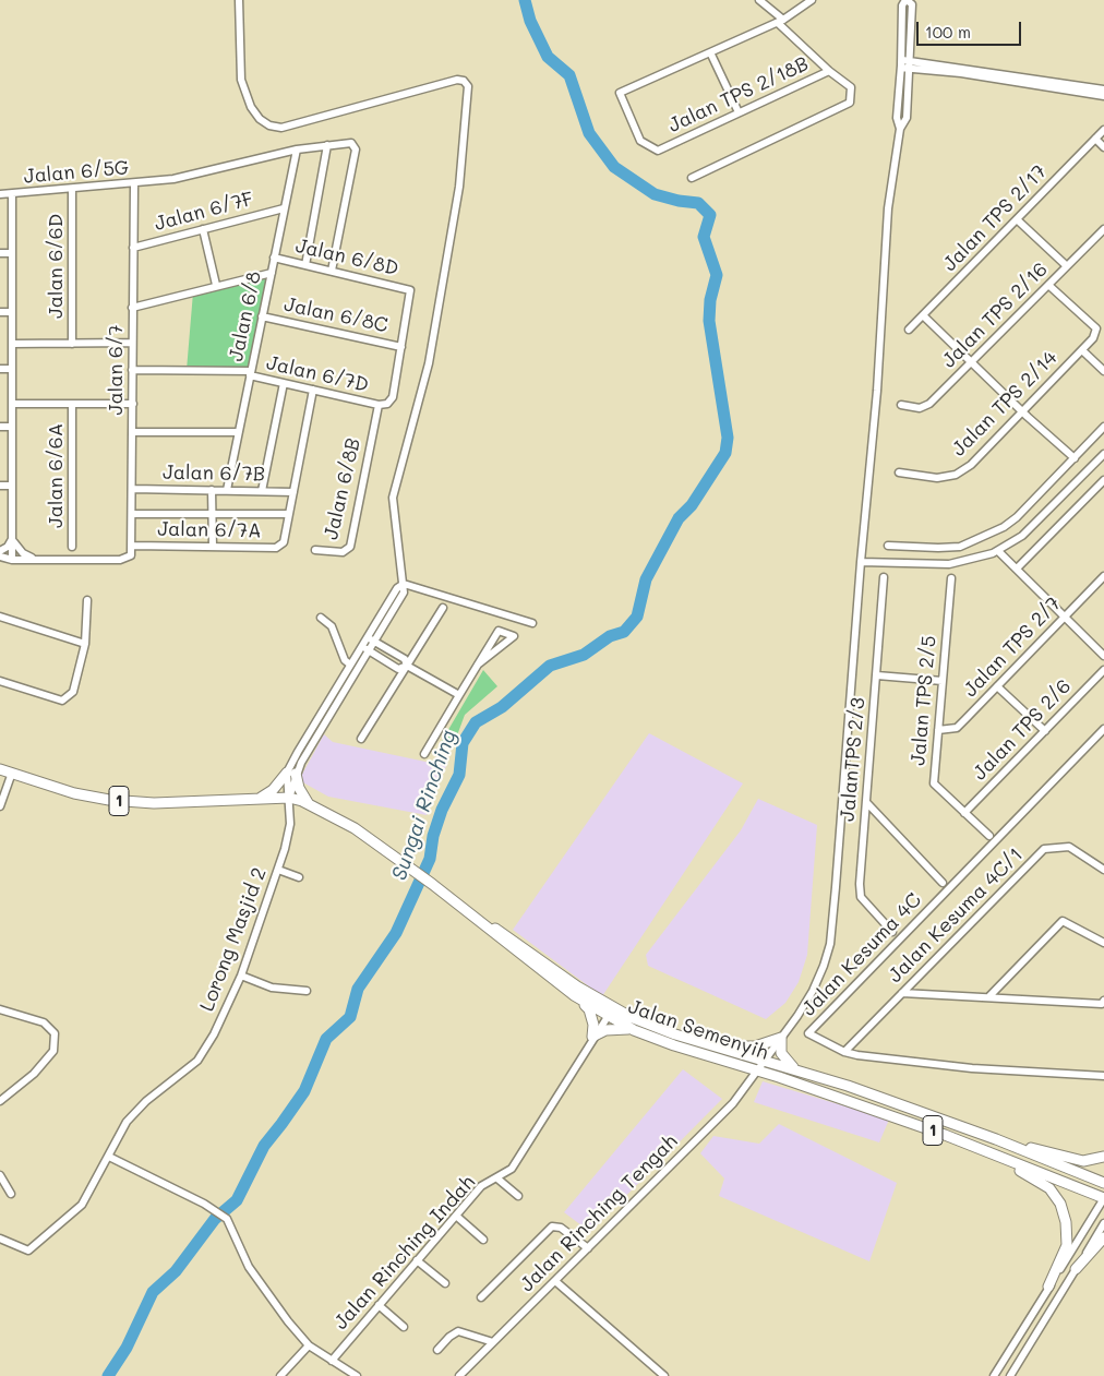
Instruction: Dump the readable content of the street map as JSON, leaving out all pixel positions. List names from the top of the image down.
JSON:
{
  "streets": {
    "main road": ["1", "Jalan Semenyih"],
    "street": [
      "Jalan TPS 2/18B",
      "Jalan 6/5G",
      "Jalan 6/7F",
      "Jalan TPS 2/17",
      "Jalan 6/8D",
      "Jalan 6/6D",
      "Jalan 6/8C",
      "Jalan TPS 2/16",
      "Jalan 6/8",
      "Jalan 6/7",
      "Jalan 6/7D",
      "Jalan TPS 2/14",
      "Jalan 6/7B",
      "Jalan 6/6A",
      "Jalan 6/8B",
      "Jalan 6/7A",
      "Jalan TPS 2/7",
      "Jalan TPS 2/5",
      "Jalan TPS 2/6",
      "JalanTPS 2/3",
      "Jalan Kesuma 4C/1",
      "Lorong Masjid 2",
      "Jalan Kesuma 4C",
      "Jalan Rinching Tengah",
      "Jalan Rinching Indah"
    ]
  },
  "crossings": [
    ["Jalan 6/5G", "Jalan 6/8D"],
    ["Jalan 6/5G", "Jalan 6/6D"],
    ["Jalan 6/5G", "Jalan 6/8"],
    ["Jalan 6/5G", "Jalan 6/7"],
    ["Jalan 6/7F", "Jalan 6/8"],
    ["Jalan 6/7F", "Jalan 6/7"],
    ["Jalan 6/8D", "Jalan 6/8C"],
    ["Jalan 6/8D", "Jalan 6/8"],
    ["Jalan 6/8C", "Jalan 6/8"],
    ["Jalan TPS 2/16", "Jalan TPS 2/14"],
    ["Jalan 6/8", "Jalan 6/7D"],
    ["Jalan 6/8", "Jalan 6/7B"],
    ["Jalan 6/7", "Jalan 6/7D"],
    ["Jalan 6/7", "Jalan 6/7B"],
    ["Jalan 6/7", "Jalan 6/7A"],
    ["Jalan 6/7D", "Jalan 6/8B"],
    ["Jalan TPS 2/7", "Jalan TPS 2/5"],
    ["Jalan TPS 2/5", "Jalan TPS 2/6"],
    ["1", "Jalan Semenyih"],
    ["1", "Jalan Rinching Indah"],
    ["Jalan Kesuma 4C/1", "Jalan Kesuma 4C"],
    ["Lorong Masjid 2", "Jalan Semenyih"],
    ["Jalan Semenyih", "Jalan Rinching Tengah"],
    ["Jalan Semenyih", "Jalan Rinching Indah"]
  ],
  "water": ["Sungai Rinching"],
  "scale_bar": "100 m"
}
